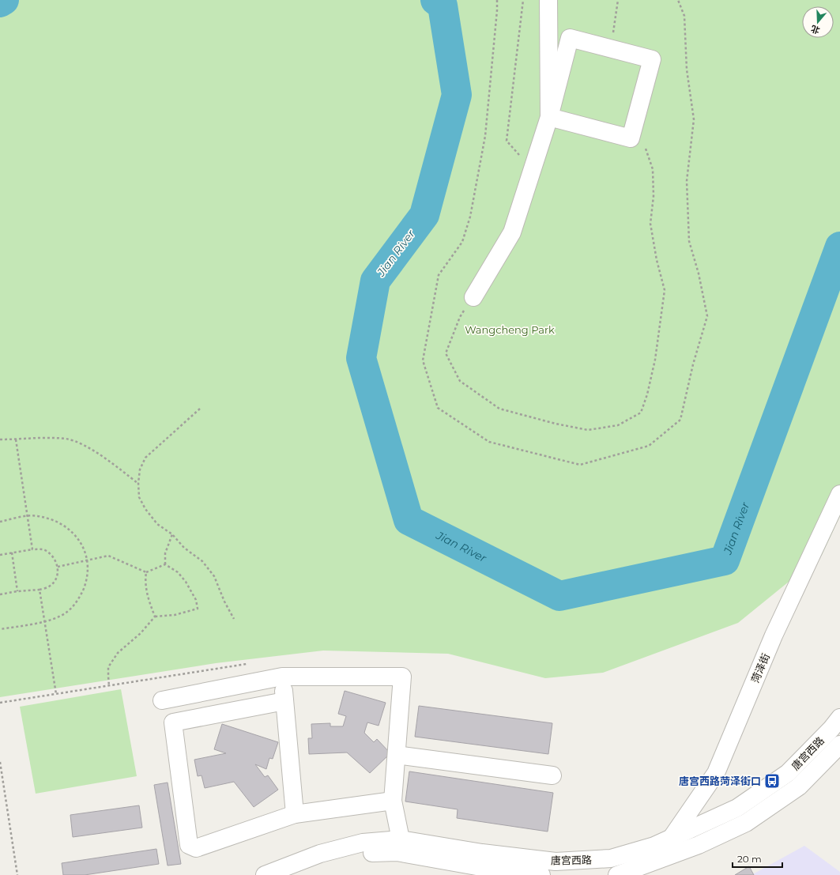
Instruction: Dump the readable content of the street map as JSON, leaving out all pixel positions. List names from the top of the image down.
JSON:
{
  "streets": {
    "street": ["菏泽街", "唐宫西路"]
  },
  "crossings": [
    ["菏泽街", "唐宫西路"]
  ],
  "water": ["Jian River"],
  "parks": ["Wangcheng Park"],
  "places": {
    "bus stop": ["唐宫西路菏泽街口"]
  },
  "scale_bar": "20 m",
  "north": "bottom"
}
